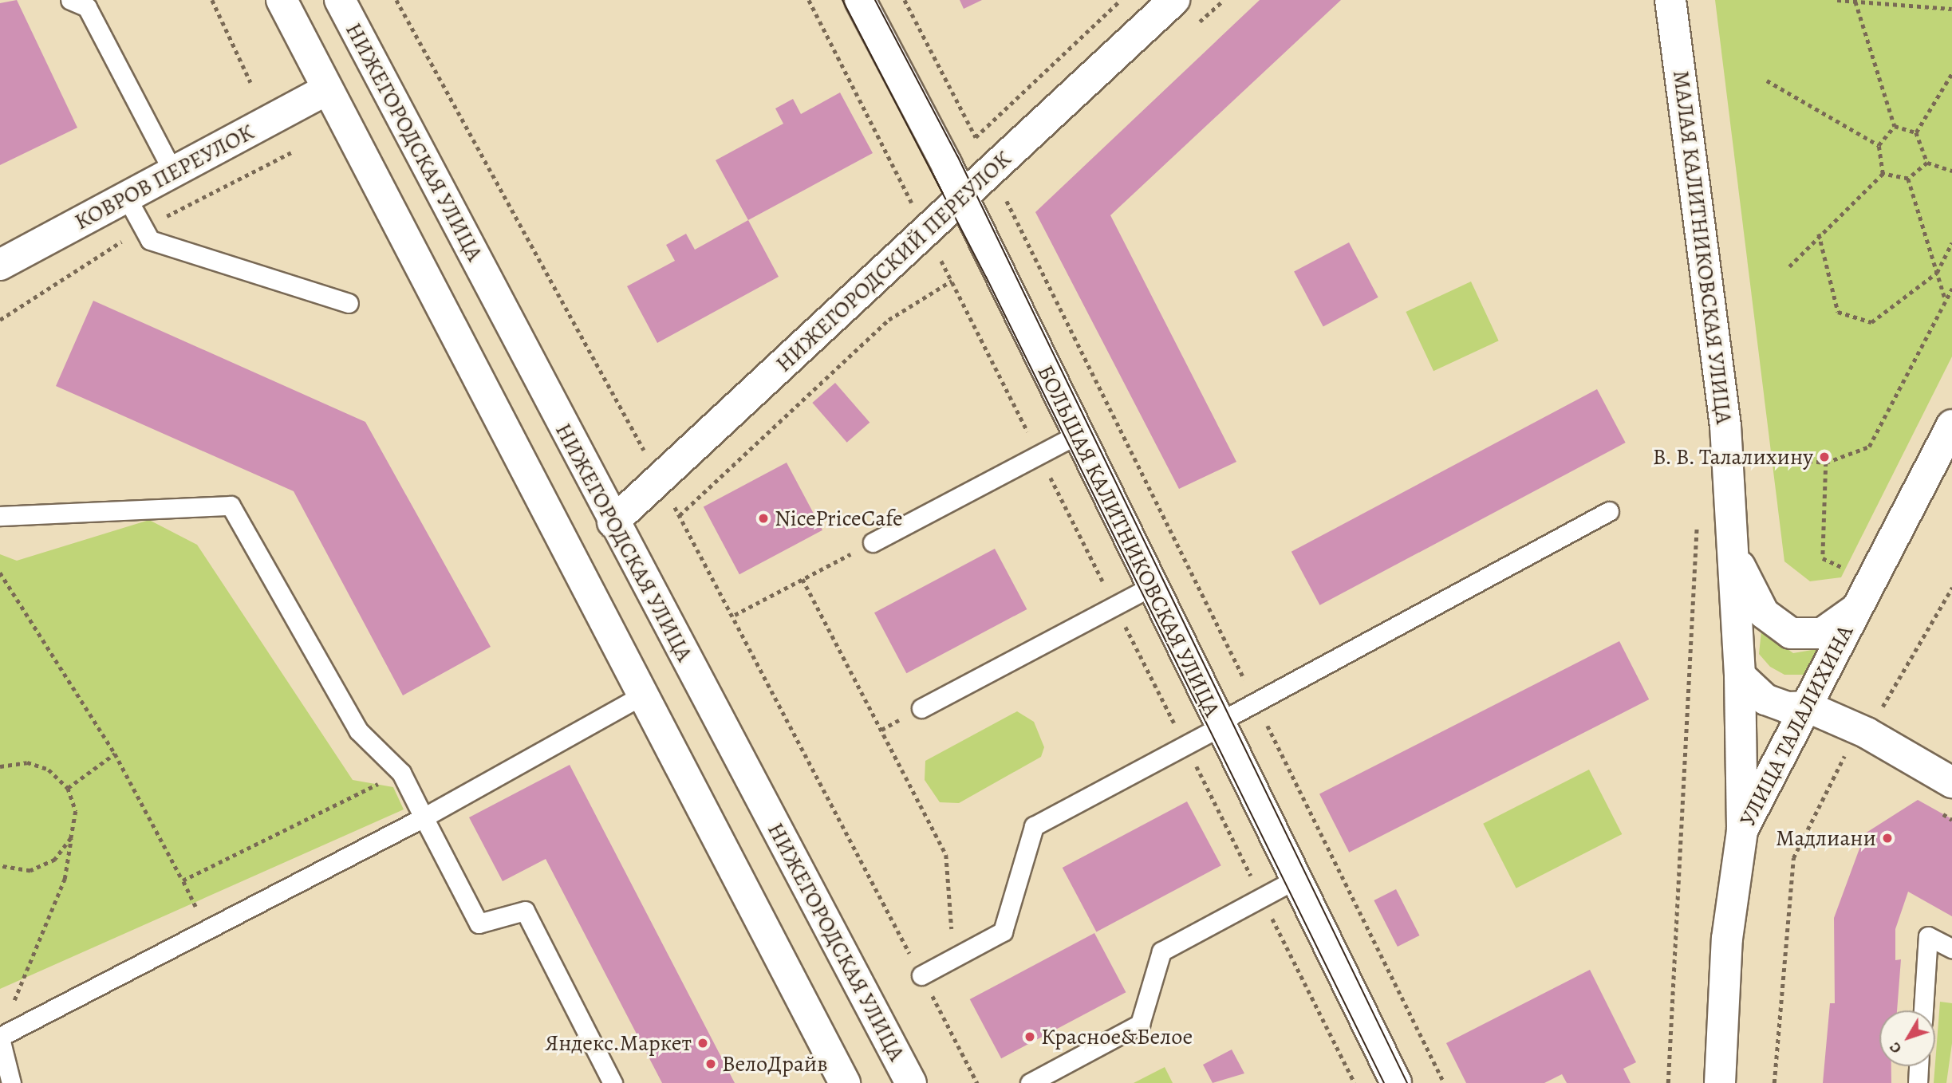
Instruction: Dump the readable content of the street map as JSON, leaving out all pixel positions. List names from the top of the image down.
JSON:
{
  "streets": {
    "street": [
      "НИЖЕГОРОДСКАЯ УЛИЦА",
      "КОВРОВ ПЕРЕУЛОК",
      "МАЛАЯ КАЛИТНИКОВСКАЯ УЛИЦА",
      "НИЖЕГОРОДСКИЙ ПЕРЕУЛОК",
      "БОЛЬШАЯ КАЛИТНИКОВСКАЯ УЛИЦА",
      "УЛИЦА ТАЛАЛИХИНА"
    ]
  },
  "crossings": [
    ["НИЖЕГОРОДСКАЯ УЛИЦА", "НИЖЕГОРОДСКИЙ ПЕРЕУЛОК"],
    ["МАЛАЯ КАЛИТНИКОВСКАЯ УЛИЦА", "УЛИЦА ТАЛАЛИХИНА"],
    ["НИЖЕГОРОДСКИЙ ПЕРЕУЛОК", "БОЛЬШАЯ КАЛИТНИКОВСКАЯ УЛИЦА"]
  ],
  "places": [
    "В. В. Талалихину",
    "NicePriceCafe",
    "Мадлиани",
    "Красное&Белое",
    "Яндекс.Маркет",
    "ВелоДрайв"
  ],
  "north": "bottom left"
}
